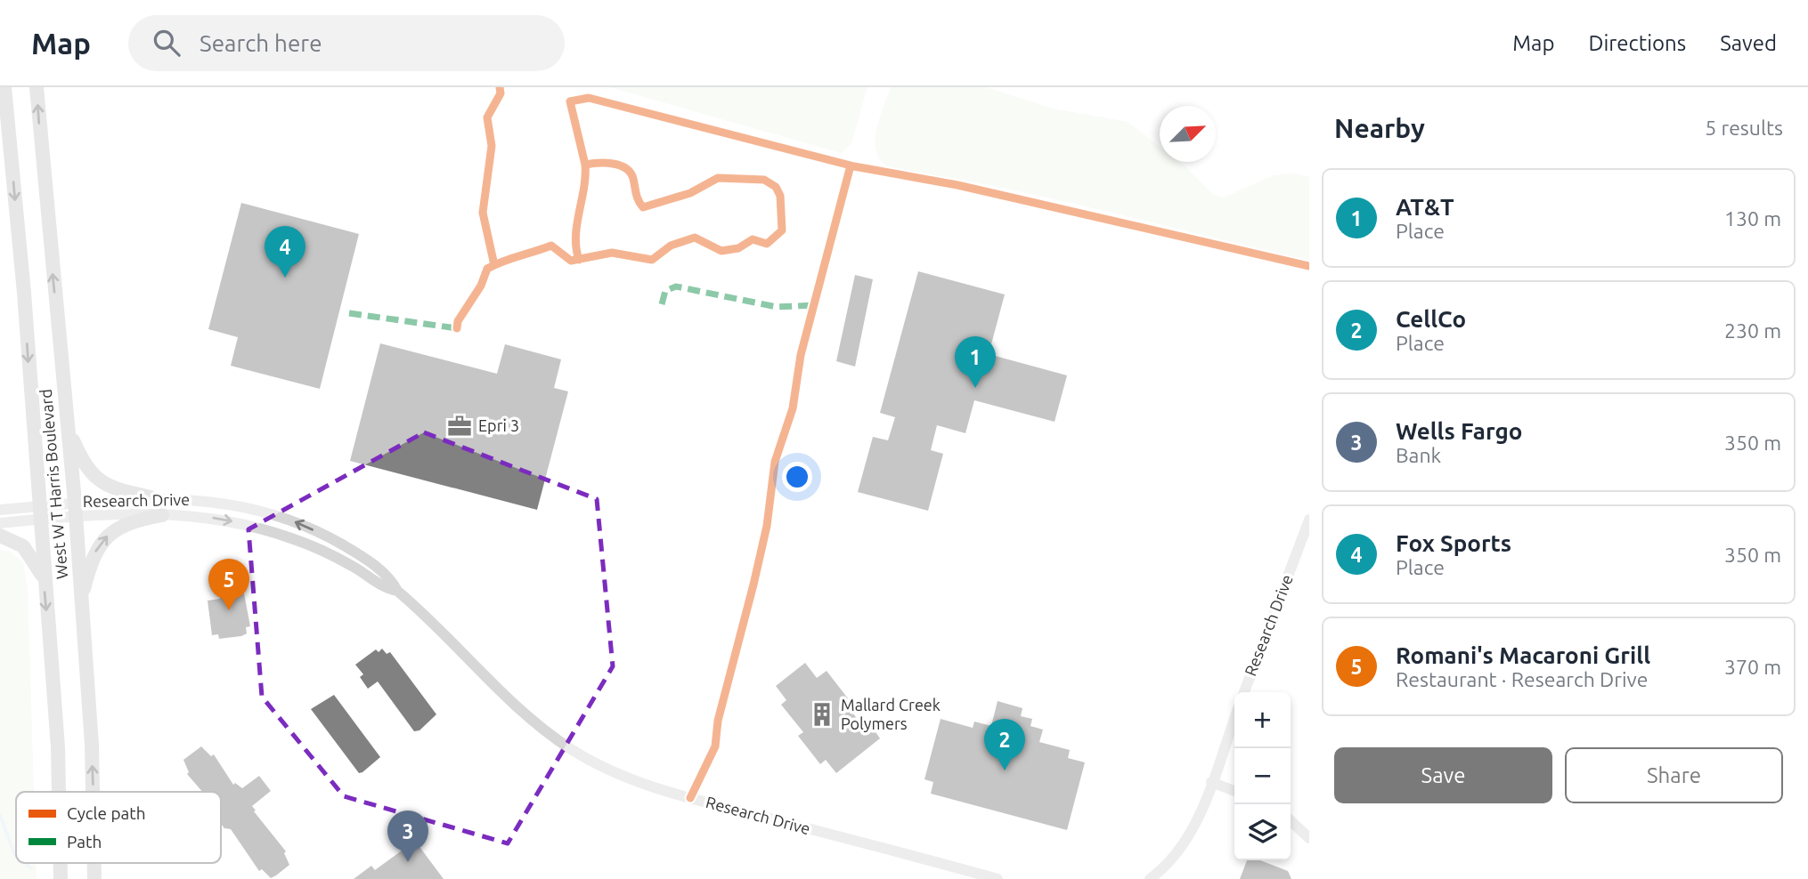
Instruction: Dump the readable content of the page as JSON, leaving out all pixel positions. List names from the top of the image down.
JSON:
{
  "streets": {
    "main road": ["West W T Harris Boulevard"],
    "street": ["Research Drive"]
  },
  "crossings": [
    ["West W T Harris Boulevard", "Research Drive"]
  ],
  "places": {
    "office": ["Epri 3"],
    "building": ["Mallard Creek Polymers"]
  },
  "legend": ["Cycle path", "Path"],
  "north": "top right",
  "page": {
    "header": "Map",
    "search": "Search here",
    "nav": ["Map", "Directions", "Saved"],
    "heading": ["Nearby", "5 results"],
    "list": [
      {
        "mark": "1",
        "name": "AT&T",
        "note": "Place",
        "value": "130 m"
      },
      {
        "mark": "2",
        "name": "CellCo",
        "note": "Place",
        "value": "230 m"
      },
      {
        "mark": "3",
        "name": "Wells Fargo",
        "note": "Bank",
        "value": "350 m"
      },
      {
        "mark": "4",
        "name": "Fox Sports",
        "note": "Place",
        "value": "350 m"
      },
      {
        "mark": "5",
        "name": "Romani's Macaroni Grill",
        "note": "Restaurant · Research Drive",
        "value": "370 m"
      }
    ],
    "pins": [
      "4",
      "1",
      "5",
      "2",
      "3"
    ],
    "map_buttons": ["+", "−"],
    "buttons": ["Save", "Share"]
  }
}
